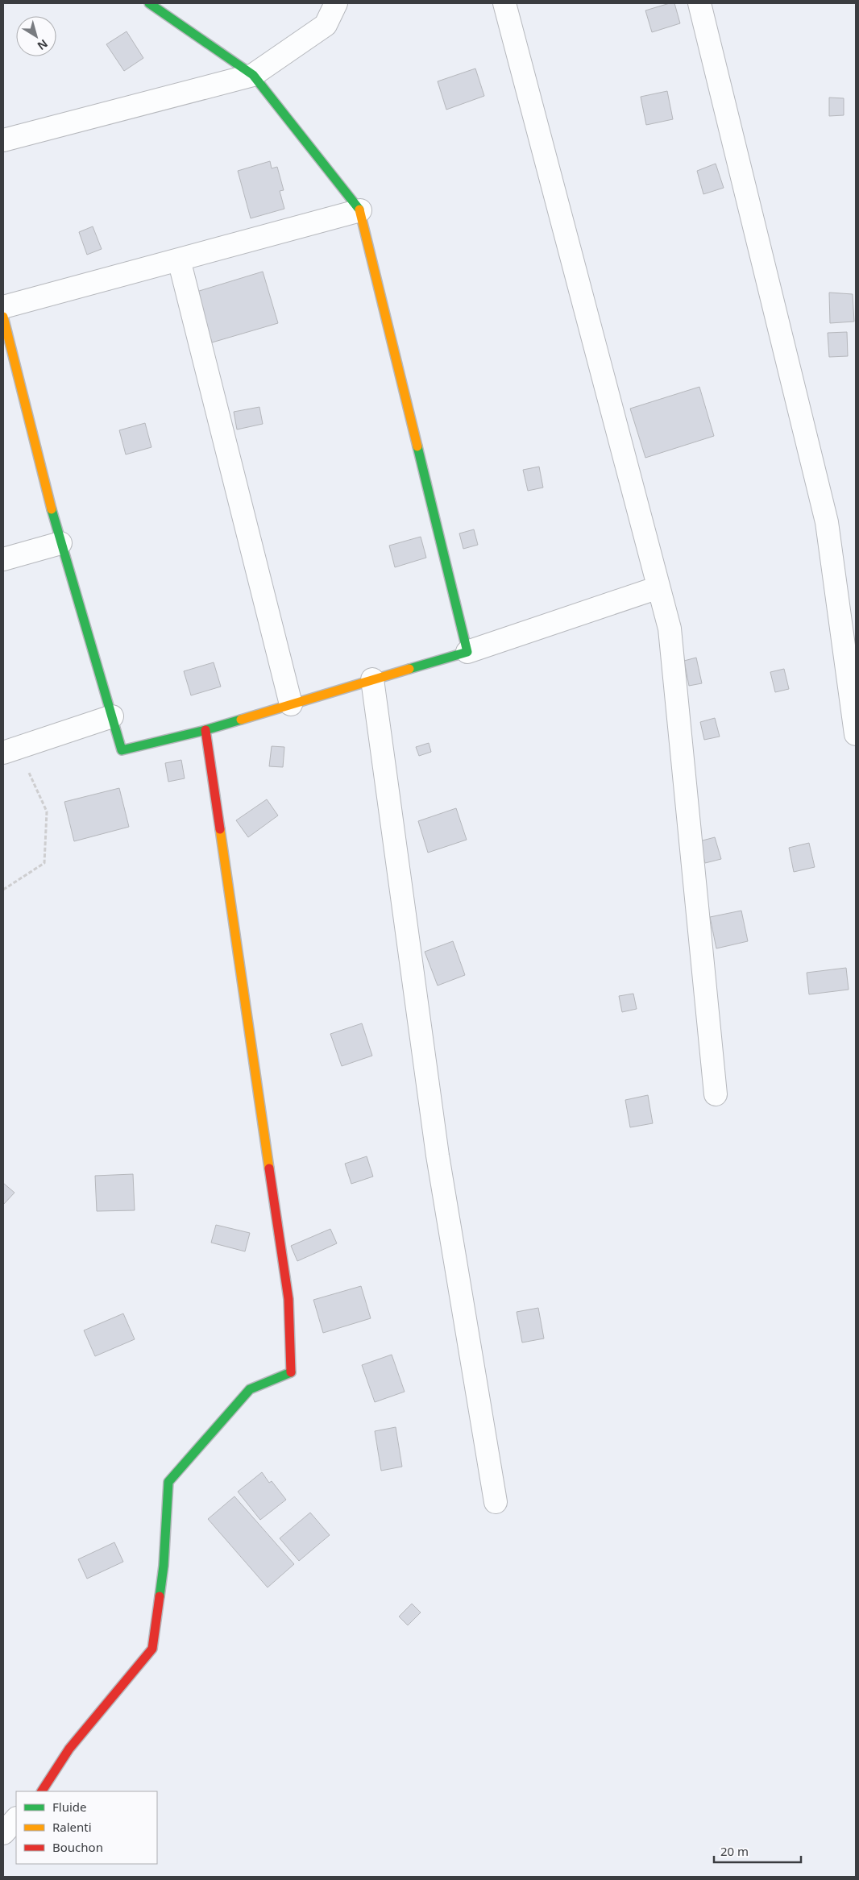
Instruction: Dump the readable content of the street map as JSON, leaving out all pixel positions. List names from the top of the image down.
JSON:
{
  "legend": ["Fluide", "Ralenti", "Bouchon"],
  "scale_bar": "20 m",
  "north": "bottom right"
}
